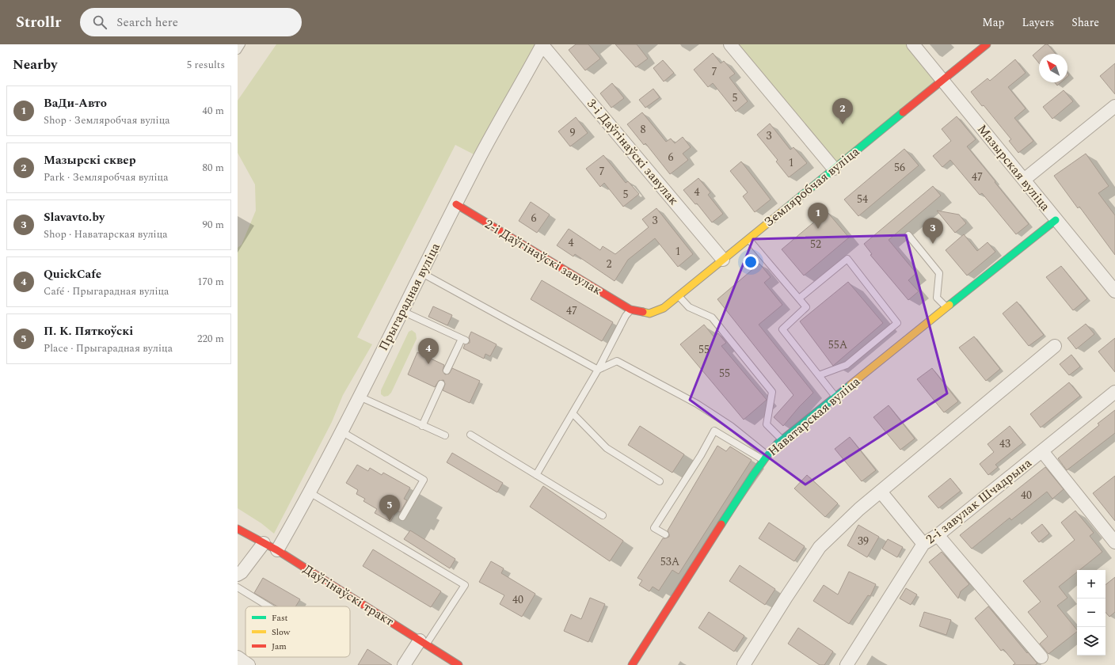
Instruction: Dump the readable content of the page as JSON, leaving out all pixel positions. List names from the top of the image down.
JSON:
{
  "streets": {
    "street": [
      "3-і Даўгінаўскі завулак",
      "Мазырская вуліца",
      "Земляробчая вуліца",
      "2-і Даўгінаўскі завулак",
      "Прыгарадная вуліца",
      "Наватарская вуліца",
      "2-і завулак Шчадрына",
      "Даўгінаўскі тракт"
    ]
  },
  "crossings": [
    ["3-і Даўгінаўскі завулак", "Земляробчая вуліца"],
    ["3-і Даўгінаўскі завулак", "Прыгарадная вуліца"],
    ["Мазырская вуліца", "Земляробчая вуліца"],
    ["Мазырская вуліца", "Наватарская вуліца"],
    ["Земляробчая вуліца", "2-і Даўгінаўскі завулак"],
    ["2-і Даўгінаўскі завулак", "Прыгарадная вуліца"],
    ["Прыгарадная вуліца", "Даўгінаўскі тракт"]
  ],
  "house_numbers": [
    "7",
    "5",
    "8",
    "9",
    "3",
    "6",
    "1",
    "56",
    "7",
    "47",
    "4",
    "5",
    "54",
    "6",
    "3",
    "4",
    "52",
    "1",
    "2",
    "47",
    "55А",
    "55",
    "55",
    "43",
    "40",
    "39",
    "53А",
    "40"
  ],
  "legend": ["Fast", "Slow", "Jam"],
  "north": "top left",
  "page": {
    "header": "Strollr",
    "search": "Search here",
    "nav": ["Map", "Layers", "Share"],
    "heading": ["Nearby", "5 results"],
    "list": [
      {
        "mark": "1",
        "name": "ВаДи-Авто",
        "note": "Shop · Земляробчая вуліца",
        "value": "40 m"
      },
      {
        "mark": "2",
        "name": "Мазырскі сквер",
        "note": "Park · Земляробчая вуліца",
        "value": "80 m"
      },
      {
        "mark": "3",
        "name": "Slavavto.by",
        "note": "Shop · Наватарская вуліца",
        "value": "90 m"
      },
      {
        "mark": "4",
        "name": "QuickCafe",
        "note": "Café · Прыгарадная вуліца",
        "value": "170 m"
      },
      {
        "mark": "5",
        "name": "П. К. Пяткоўскі",
        "note": "Place · Прыгарадная вуліца",
        "value": "220 m"
      }
    ],
    "pins": [
      "2",
      "1",
      "3",
      "4",
      "5"
    ],
    "map_buttons": ["+", "−"]
  }
}
